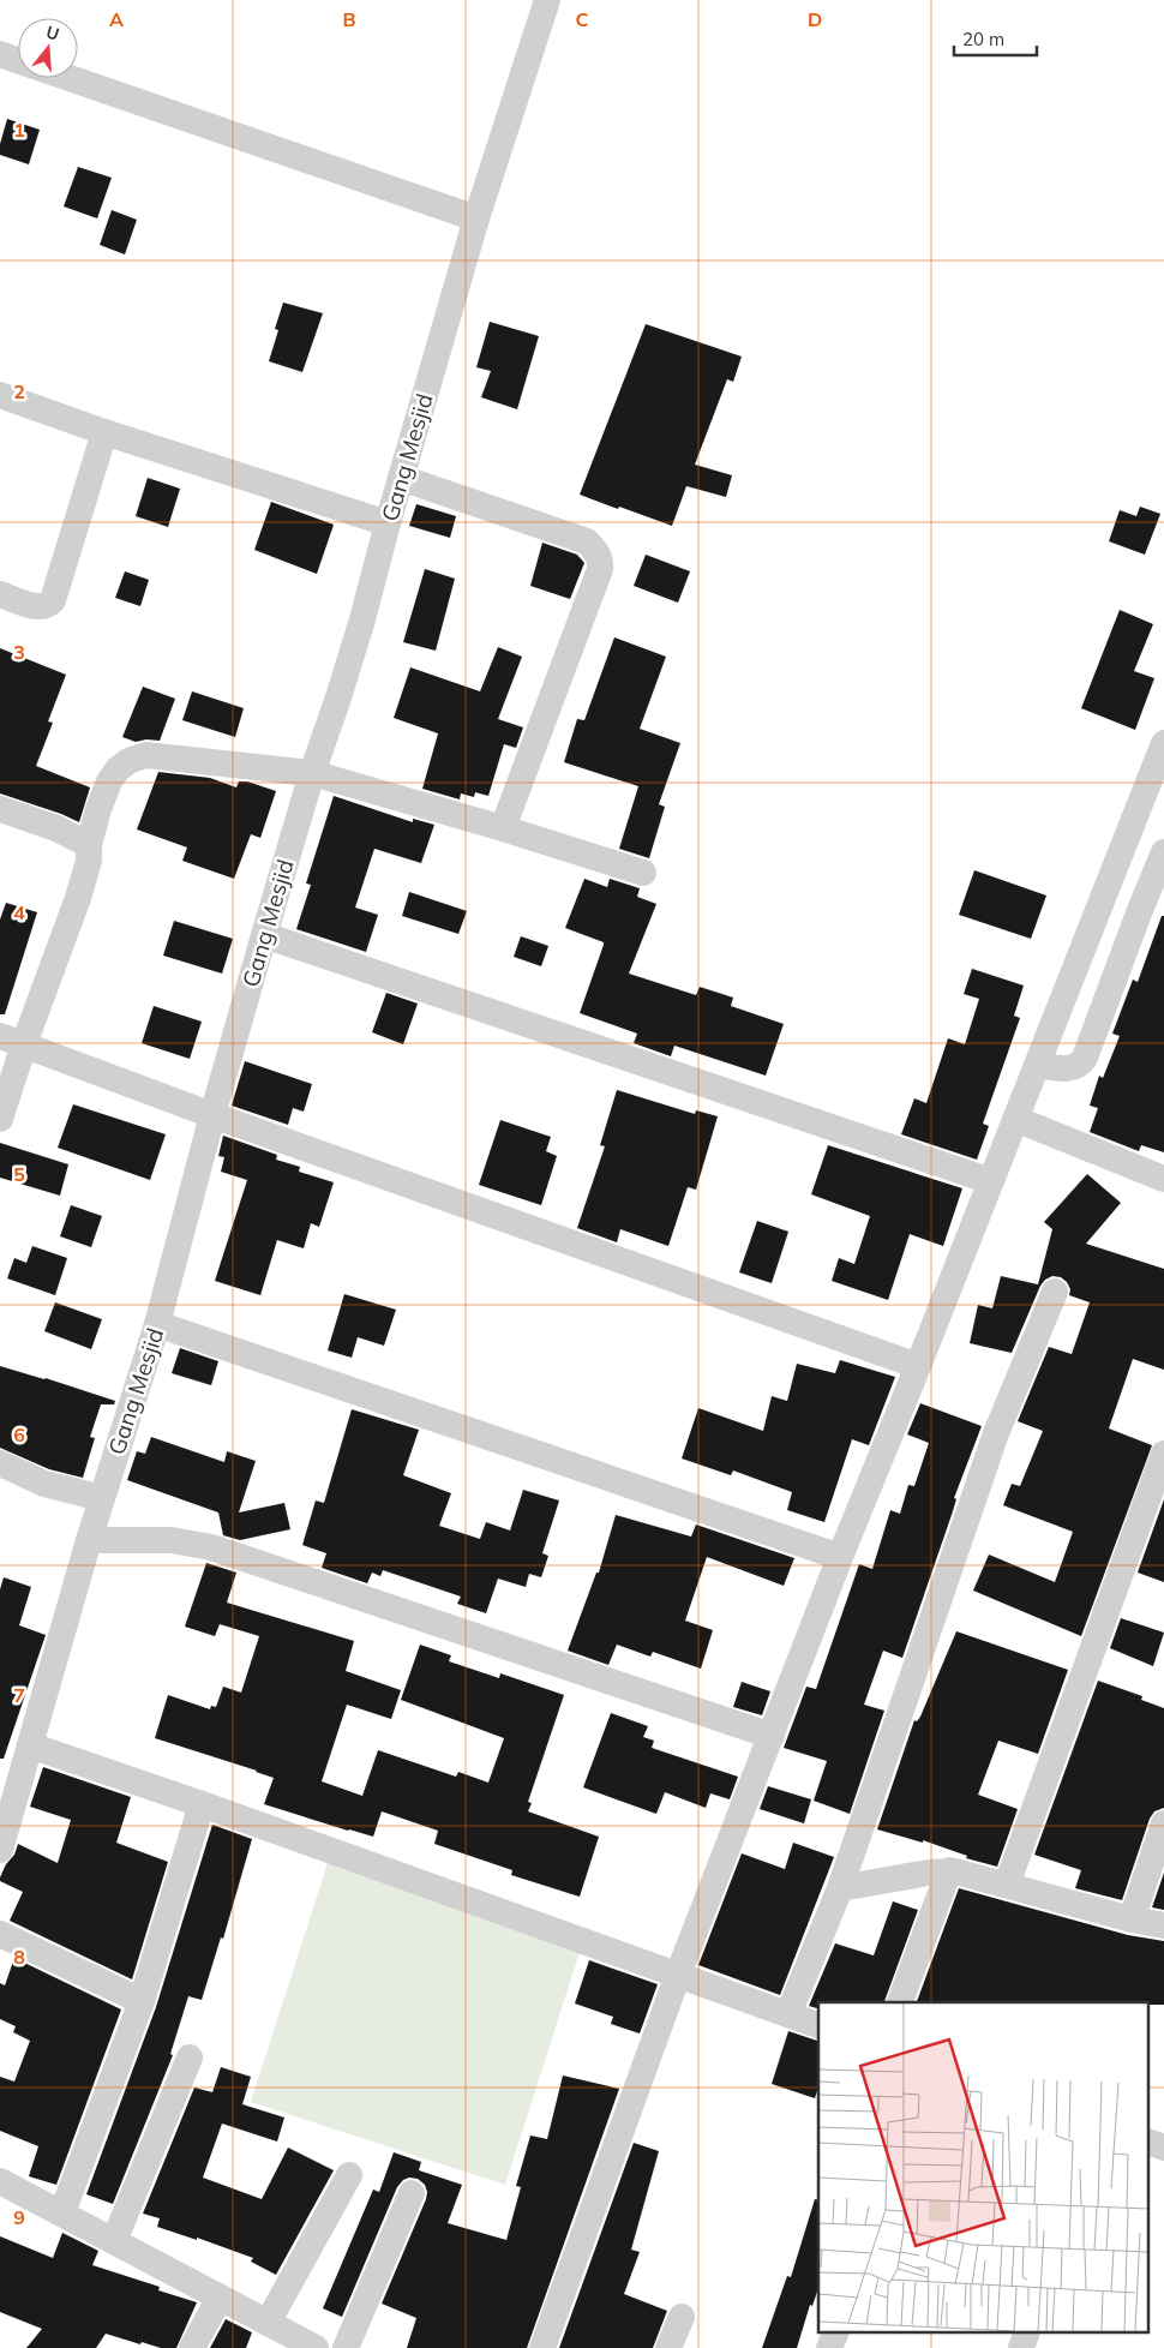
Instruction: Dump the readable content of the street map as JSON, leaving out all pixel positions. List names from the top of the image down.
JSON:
{
  "streets": {
    "street": ["Gang Mesjid"]
  },
  "scale_bar": "20 m",
  "north": "top",
  "grid": {
    "columns": [
      "A",
      "B",
      "C",
      "D"
    ],
    "rows": [
      "1",
      "2",
      "3",
      "4",
      "5",
      "6",
      "7",
      "8",
      "9"
    ]
  }
}
